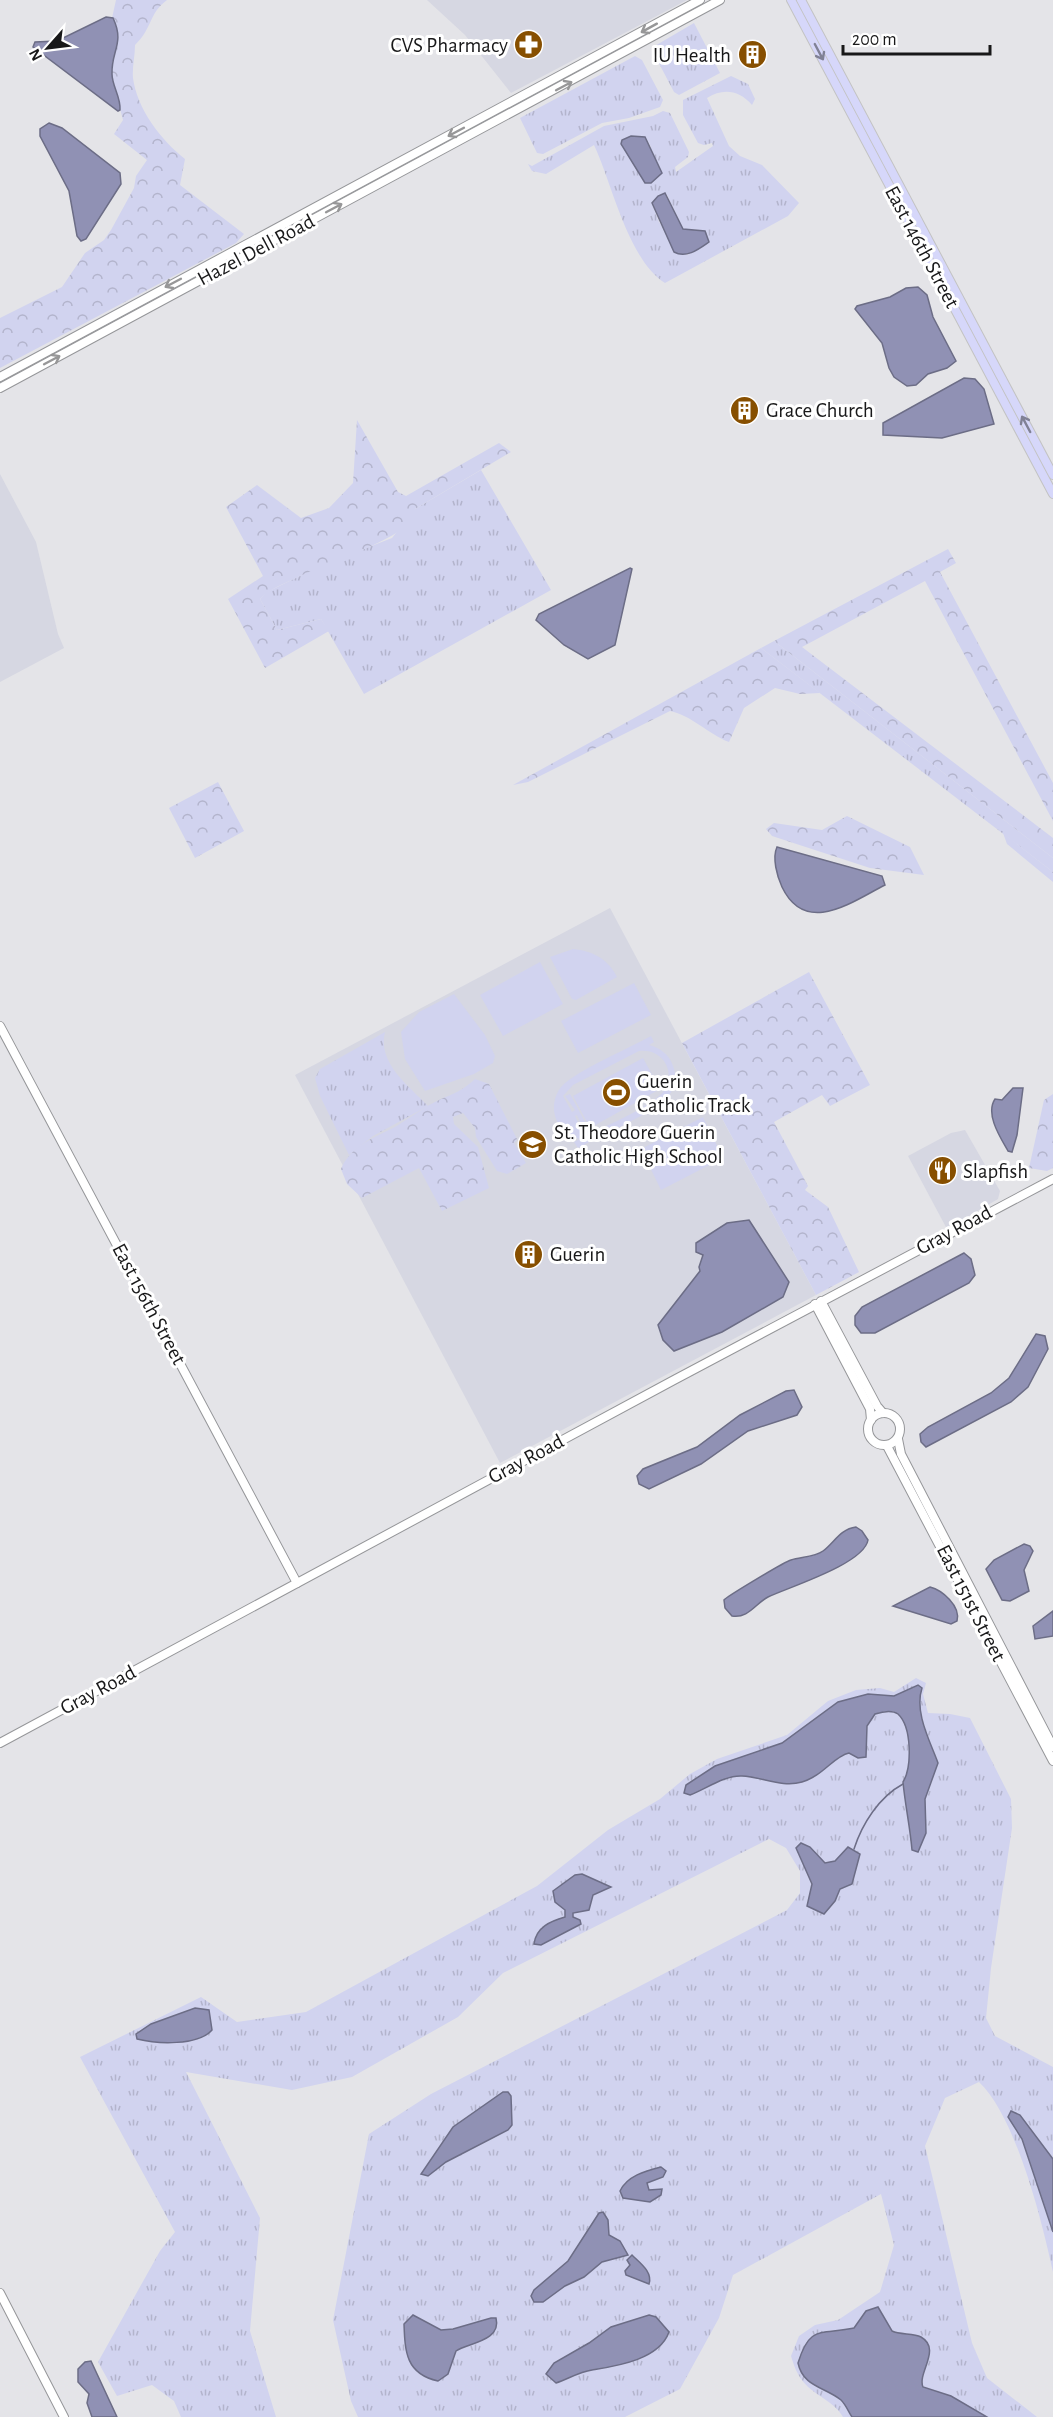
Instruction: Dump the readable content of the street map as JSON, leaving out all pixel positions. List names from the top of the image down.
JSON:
{
  "streets": {
    "main road": ["East 146th Street"],
    "street": [
      "Hazel Dell Road",
      "Gray Road",
      "East 156th Street",
      "East 151st Street"
    ]
  },
  "crossings": [
    ["Gray Road", "East 156th Street"]
  ],
  "places": {
    "pharmacy": ["CVS Pharmacy"],
    "building": ["IU Health", "Grace Church", "Guerin"],
    "sports": ["Guerin Catholic Track"],
    "school or university": ["St. Theodore Guerin Catholic High School"],
    "restaurant": ["Slapfish"]
  },
  "scale_bar": "200 m",
  "north": "bottom left"
}
